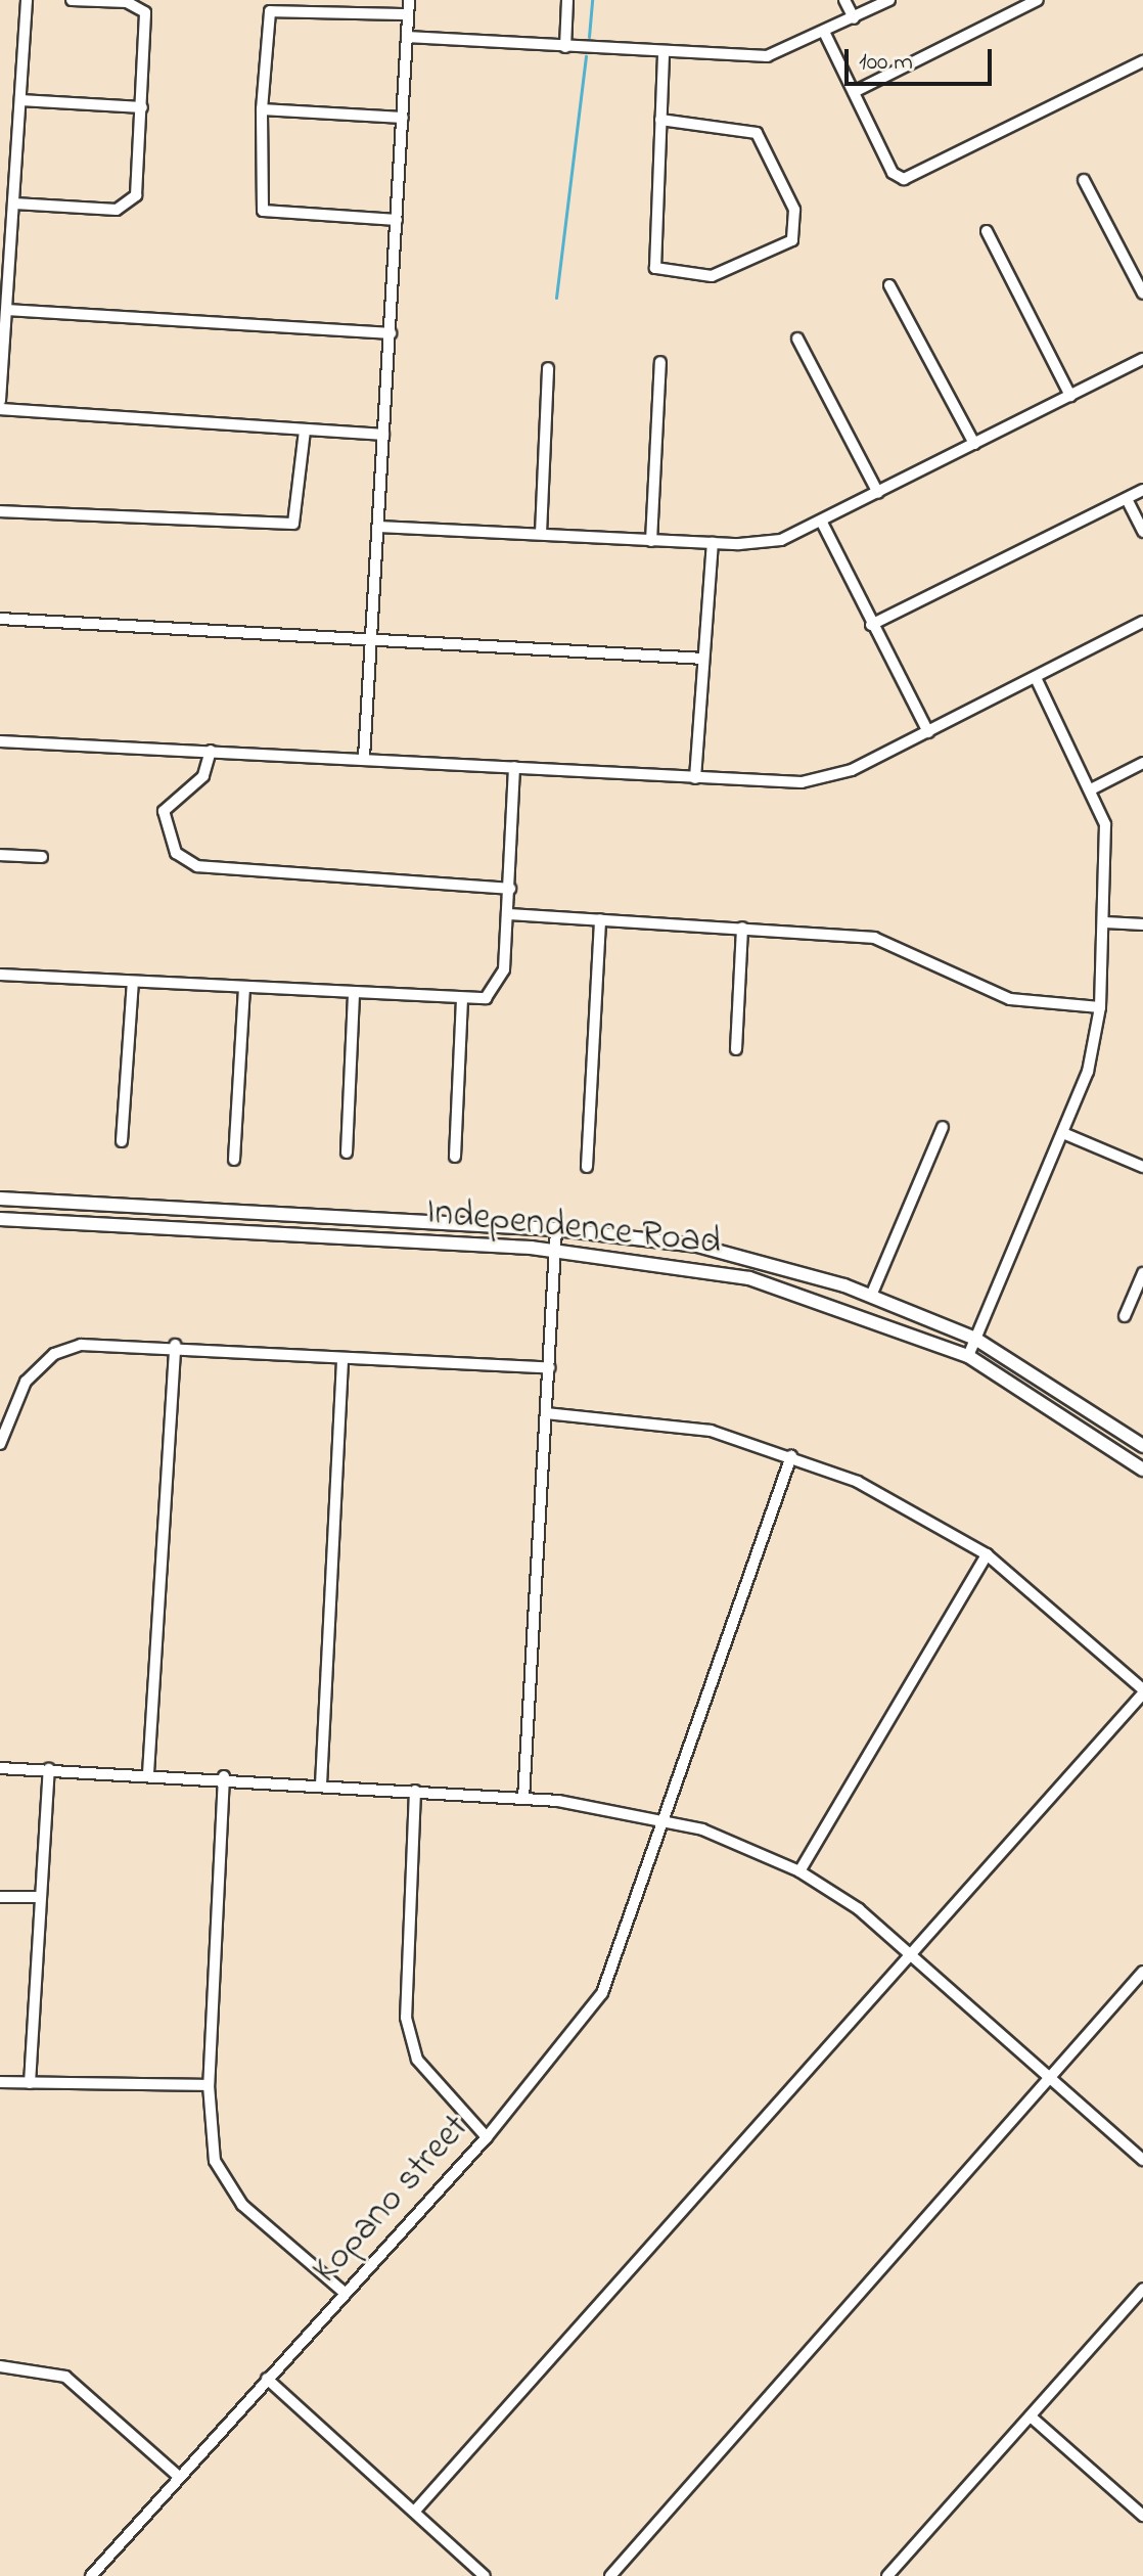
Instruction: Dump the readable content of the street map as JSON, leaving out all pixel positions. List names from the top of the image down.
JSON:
{
  "streets": {
    "main road": ["Independence Road"],
    "street": ["Kopano street"]
  },
  "scale_bar": "100 m"
}
